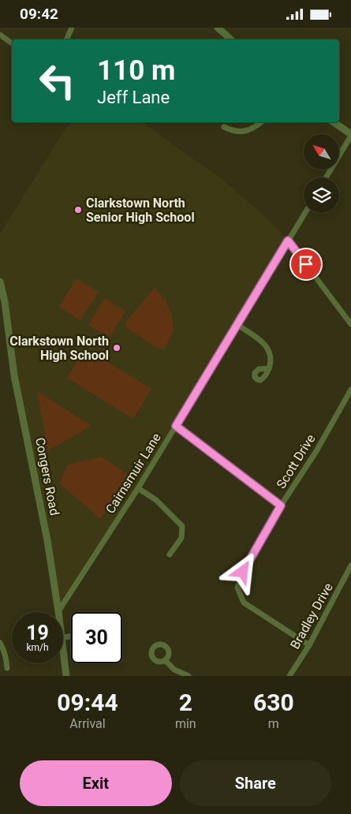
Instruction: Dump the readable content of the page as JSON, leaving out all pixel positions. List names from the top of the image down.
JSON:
{
  "streets": {
    "street": [
      "Scott Drive",
      "Cairnsmuir Lane",
      "Congers Road",
      "Bradley Drive"
    ]
  },
  "crossings": [
    ["Scott Drive", "Bradley Drive"],
    ["Cairnsmuir Lane", "Congers Road"]
  ],
  "places": ["Clarkstown North Senior High School", "Clarkstown North High School"],
  "north": "top left",
  "page": {
    "status": "09:42",
    "turn": ["110 m", "Jeff Lane"],
    "speed": "19 km/h",
    "limit": "30",
    "eta": [
      "09:44",
      "Arrival",
      "2",
      "min",
      "630",
      "m"
    ],
    "buttons": ["Exit", "Share"]
  }
}
